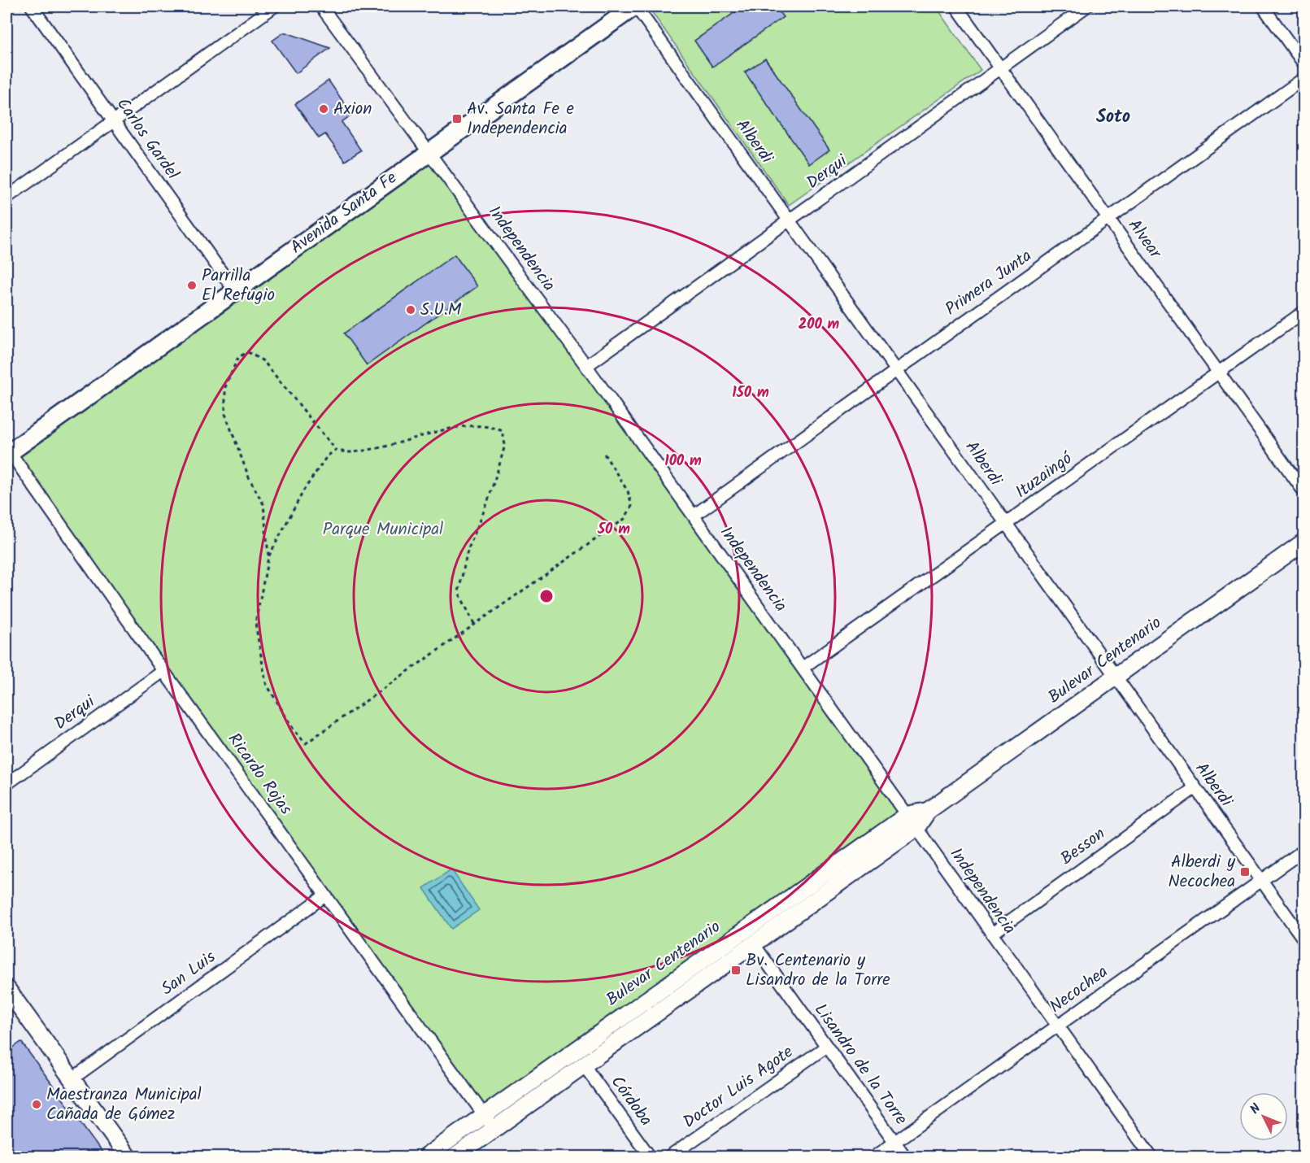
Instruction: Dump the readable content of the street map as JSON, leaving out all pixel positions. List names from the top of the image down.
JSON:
{
  "streets": {
    "main road": ["Avenida Santa Fe", "Bulevar Centenario"],
    "street": [
      "Carlos Gardel",
      "Alberdi",
      "Derqui",
      "Alvear",
      "Independencia",
      "Primera Junta",
      "Ituzaingó",
      "Ricardo Rojas",
      "Besson",
      "San Luis",
      "Necochea",
      "Lisandro de la Torre",
      "Doctor Luis Agote",
      "Córdoba"
    ]
  },
  "crossings": [
    ["Carlos Gardel", "Avenida Santa Fe"],
    ["Alberdi", "Derqui"],
    ["Alberdi", "Avenida Santa Fe"],
    ["Alberdi", "Primera Junta"],
    ["Alberdi", "Ituzaingó"],
    ["Alberdi", "Bulevar Centenario"],
    ["Alberdi", "Besson"],
    ["Alberdi", "Necochea"],
    ["Derqui", "Alvear"],
    ["Derqui", "Independencia"],
    ["Derqui", "Ricardo Rojas"],
    ["Avenida Santa Fe", "Independencia"],
    ["Avenida Santa Fe", "Ricardo Rojas"],
    ["Alvear", "Primera Junta"],
    ["Alvear", "Ituzaingó"],
    ["Independencia", "Primera Junta"],
    ["Independencia", "Ituzaingó"],
    ["Independencia", "Bulevar Centenario"],
    ["Independencia", "Besson"],
    ["Independencia", "Necochea"],
    ["Bulevar Centenario", "Ricardo Rojas"],
    ["Bulevar Centenario", "Lisandro de la Torre"],
    ["Bulevar Centenario", "Córdoba"],
    ["Ricardo Rojas", "San Luis"],
    ["Necochea", "Lisandro de la Torre"],
    ["Lisandro de la Torre", "Doctor Luis Agote"]
  ],
  "districts": ["Soto"],
  "parks": ["Parque Municipal"],
  "places": {
    "other": [
      "Axion",
      "Parrilla El Refugio",
      "S.U.M",
      "Maestranza Municipal Cañada de Gómez"
    ],
    "transit": ["Av. Santa Fe e Independencia", "Alberdi y Necochea", "Bv. Centenario y Lisandro de la Torre"]
  },
  "north": "top left",
  "rings": [
    "200 m",
    "150 m",
    "100 m",
    "50 m"
  ]
}
